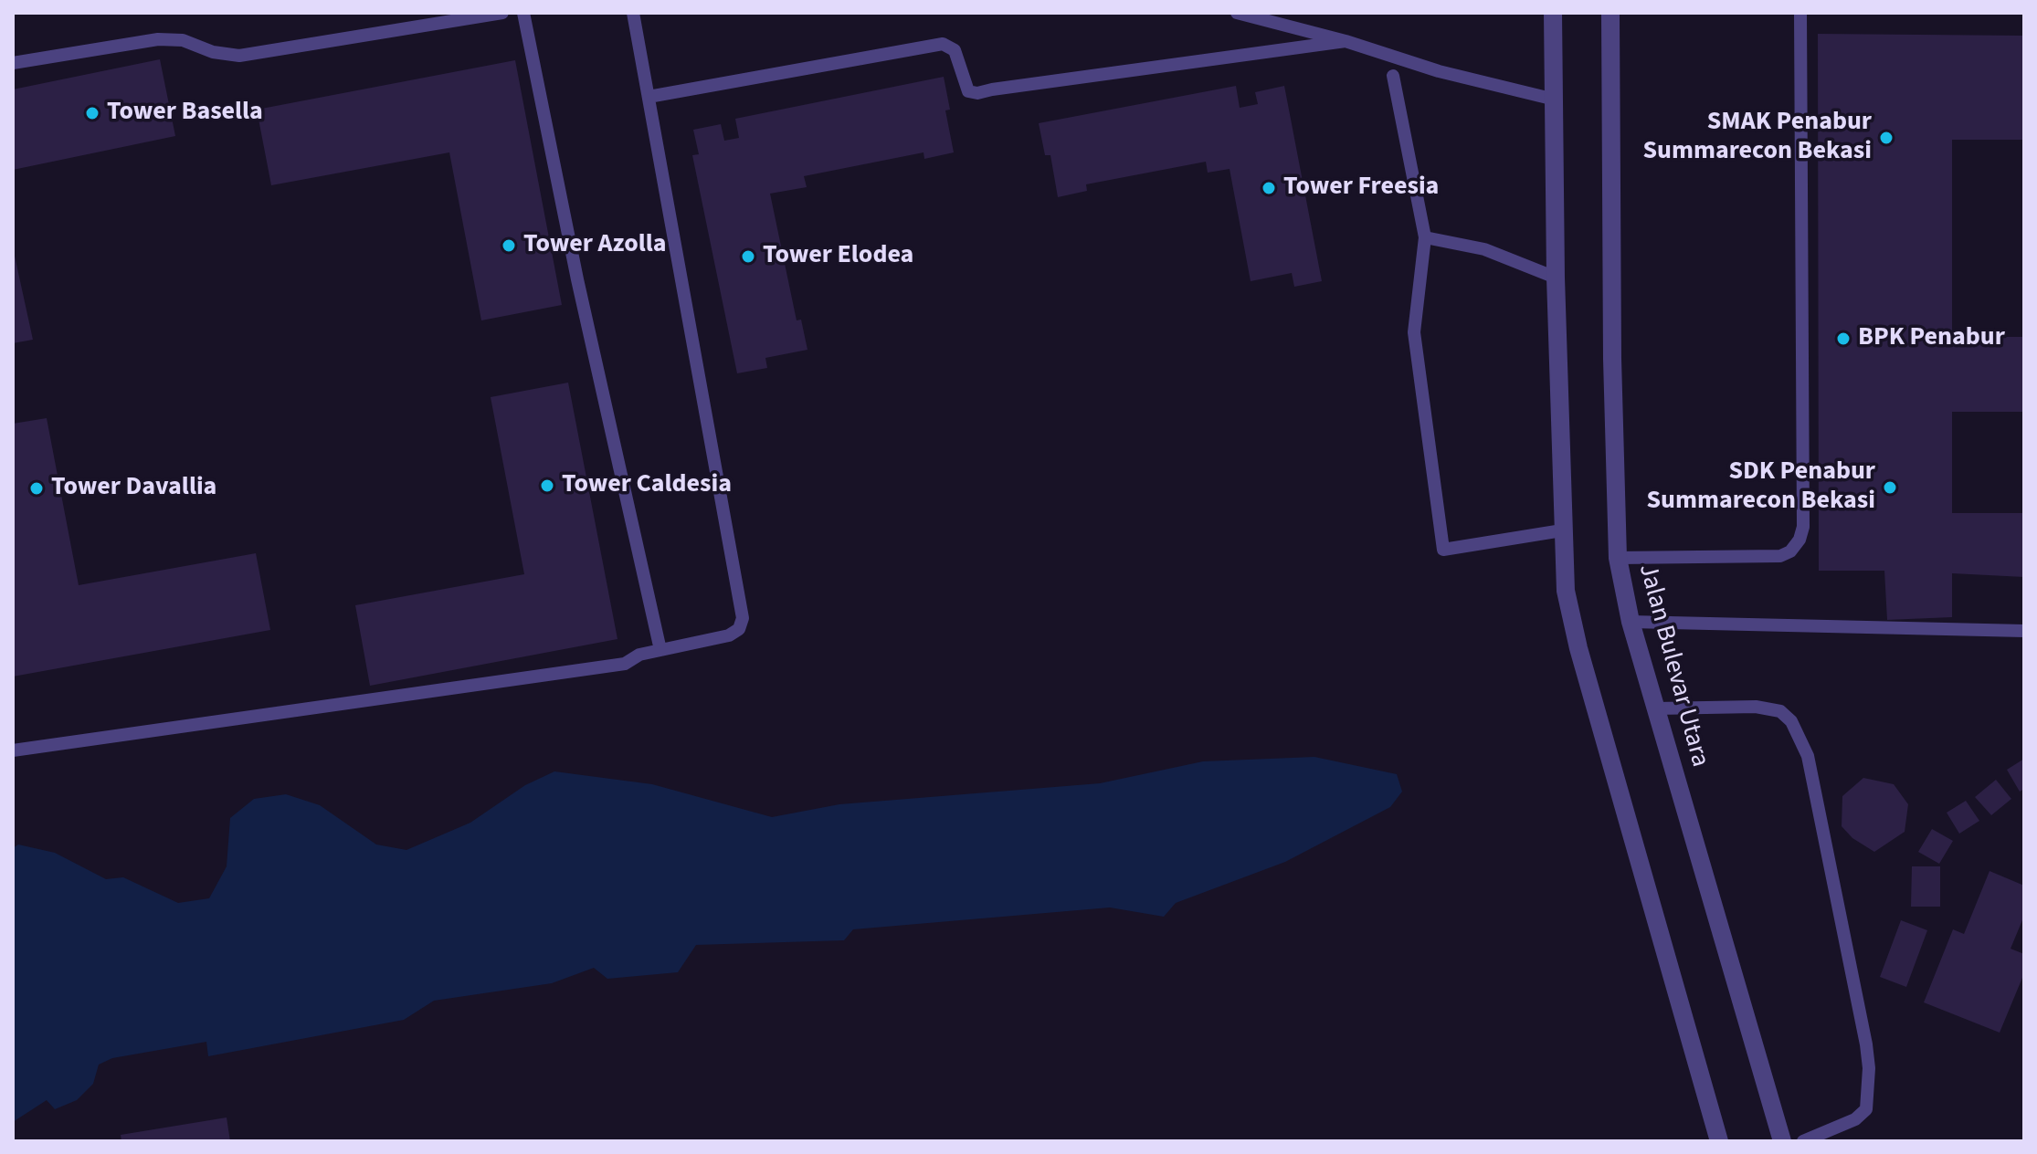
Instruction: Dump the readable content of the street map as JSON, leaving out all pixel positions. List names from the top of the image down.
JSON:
{
  "streets": {
    "street": ["Jalan Bulevar Utara"]
  },
  "places": [
    "Tower Basella",
    "SMAK Penabur Summarecon Bekasi",
    "Tower Freesia",
    "Tower Azolla",
    "Tower Elodea",
    "BPK Penabur",
    "Tower Caldesia",
    "SDK Penabur Summarecon Bekasi",
    "Tower Davallia"
  ]
}
